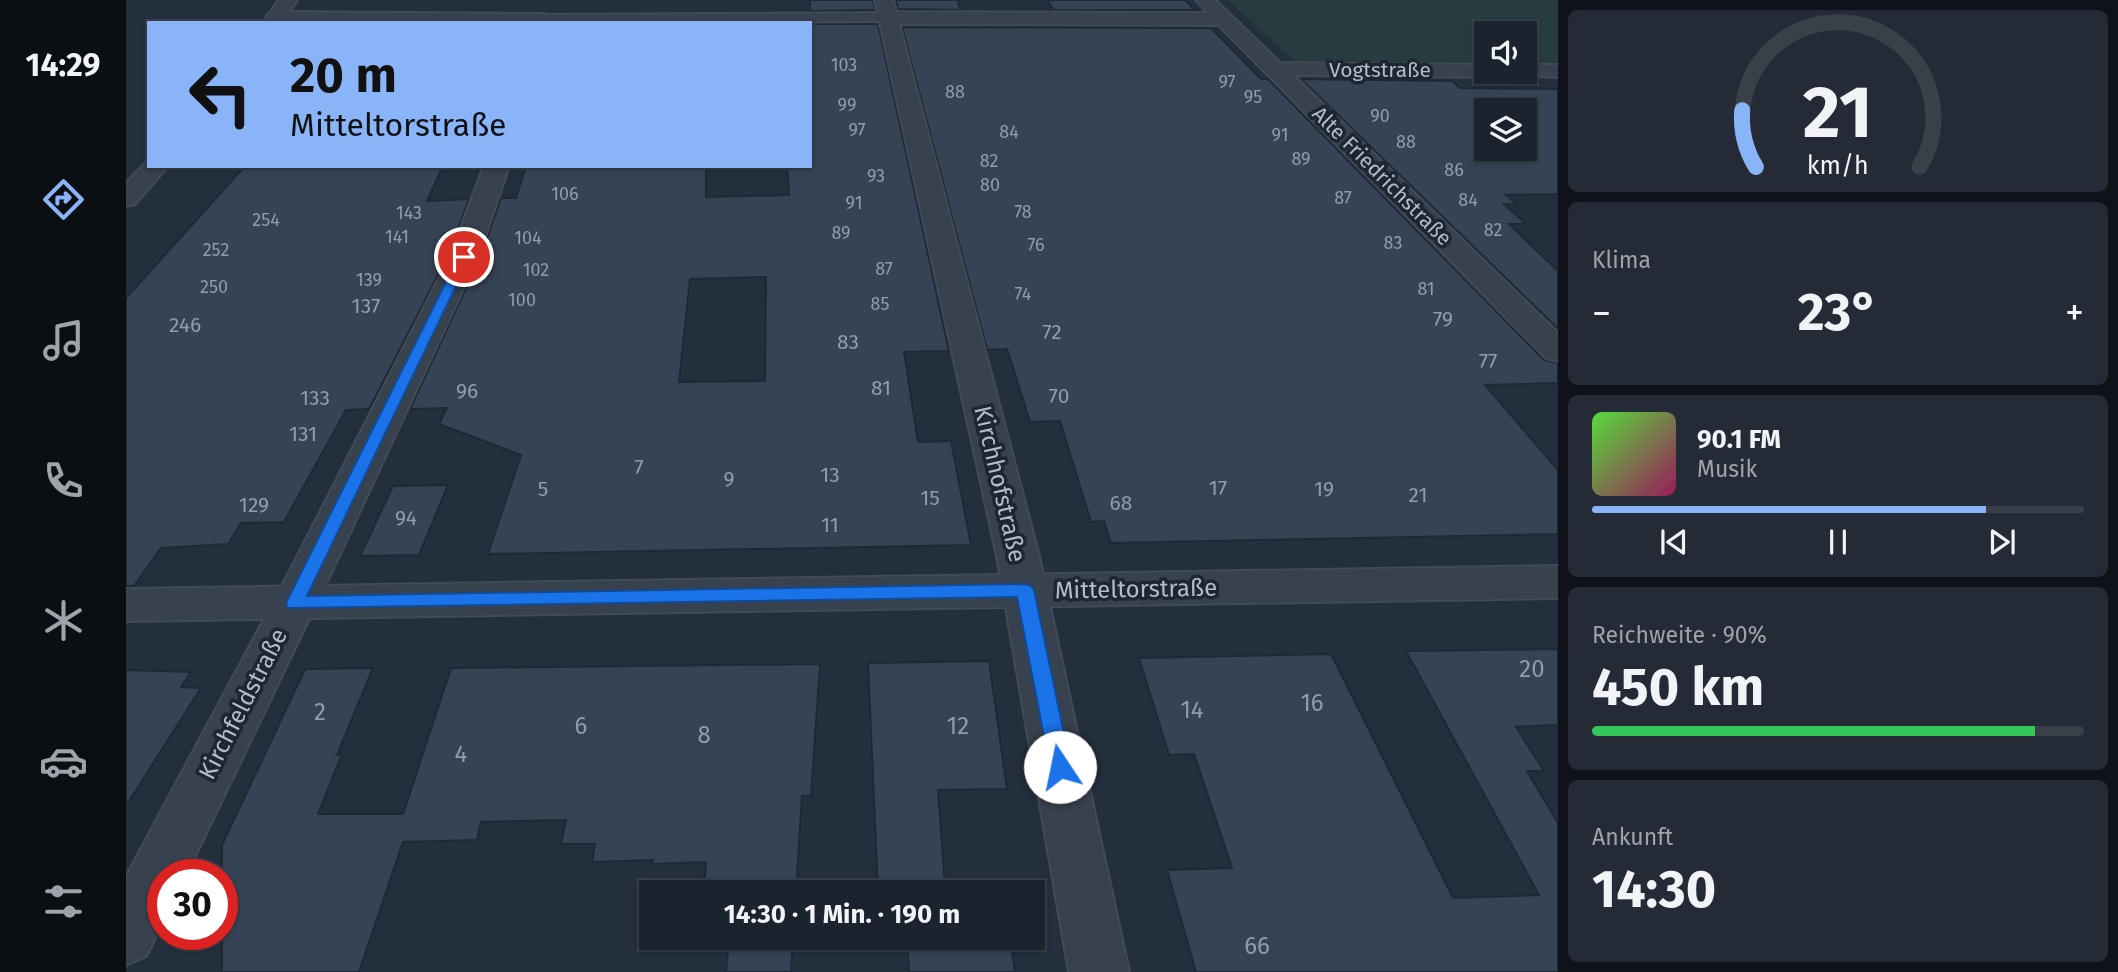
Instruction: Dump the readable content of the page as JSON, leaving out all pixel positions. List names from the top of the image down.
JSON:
{
  "streets": {
    "street": [
      "Vogtstraße",
      "Alte Friedrichstraße",
      "Kirchhofstraße",
      "Mitteltorstraße",
      "Kirchfeldstraße"
    ]
  },
  "crossings": [
    ["Vogtstraße", "Alte Friedrichstraße"],
    ["Kirchhofstraße", "Mitteltorstraße"],
    ["Mitteltorstraße", "Kirchfeldstraße"]
  ],
  "house_numbers": [
    "103",
    "97",
    "88",
    "95",
    "99",
    "90",
    "97",
    "84",
    "91",
    "88",
    "89",
    "82",
    "86",
    "93",
    "80",
    "106",
    "87",
    "84",
    "91",
    "78",
    "143",
    "254",
    "82",
    "89",
    "141",
    "104",
    "83",
    "76",
    "252",
    "87",
    "102",
    "139",
    "250",
    "81",
    "74",
    "100",
    "85",
    "137",
    "79",
    "246",
    "72",
    "83",
    "77",
    "81",
    "96",
    "70",
    "133",
    "131",
    "7",
    "13",
    "9",
    "17",
    "5",
    "19",
    "21",
    "15",
    "68",
    "129",
    "94",
    "11",
    "20",
    "16",
    "14",
    "2",
    "6",
    "12",
    "8",
    "4",
    "66"
  ],
  "page": {
    "tabs": "14:29",
    "turn": ["20 m", "Mitteltorstraße"],
    "tile": [
      "Klima",
      ["Reichweite · 90%", "450 km"],
      ["Ankunft", "14:30"]
    ],
    "heat": ["−", "23°", "+"],
    "song": ["90.1 FM", "Musik"],
    "limit": "30",
    "trip": "14:30 · 1 Min. · 190 m",
    "gauge": ["21", "km/h"]
  }
}
